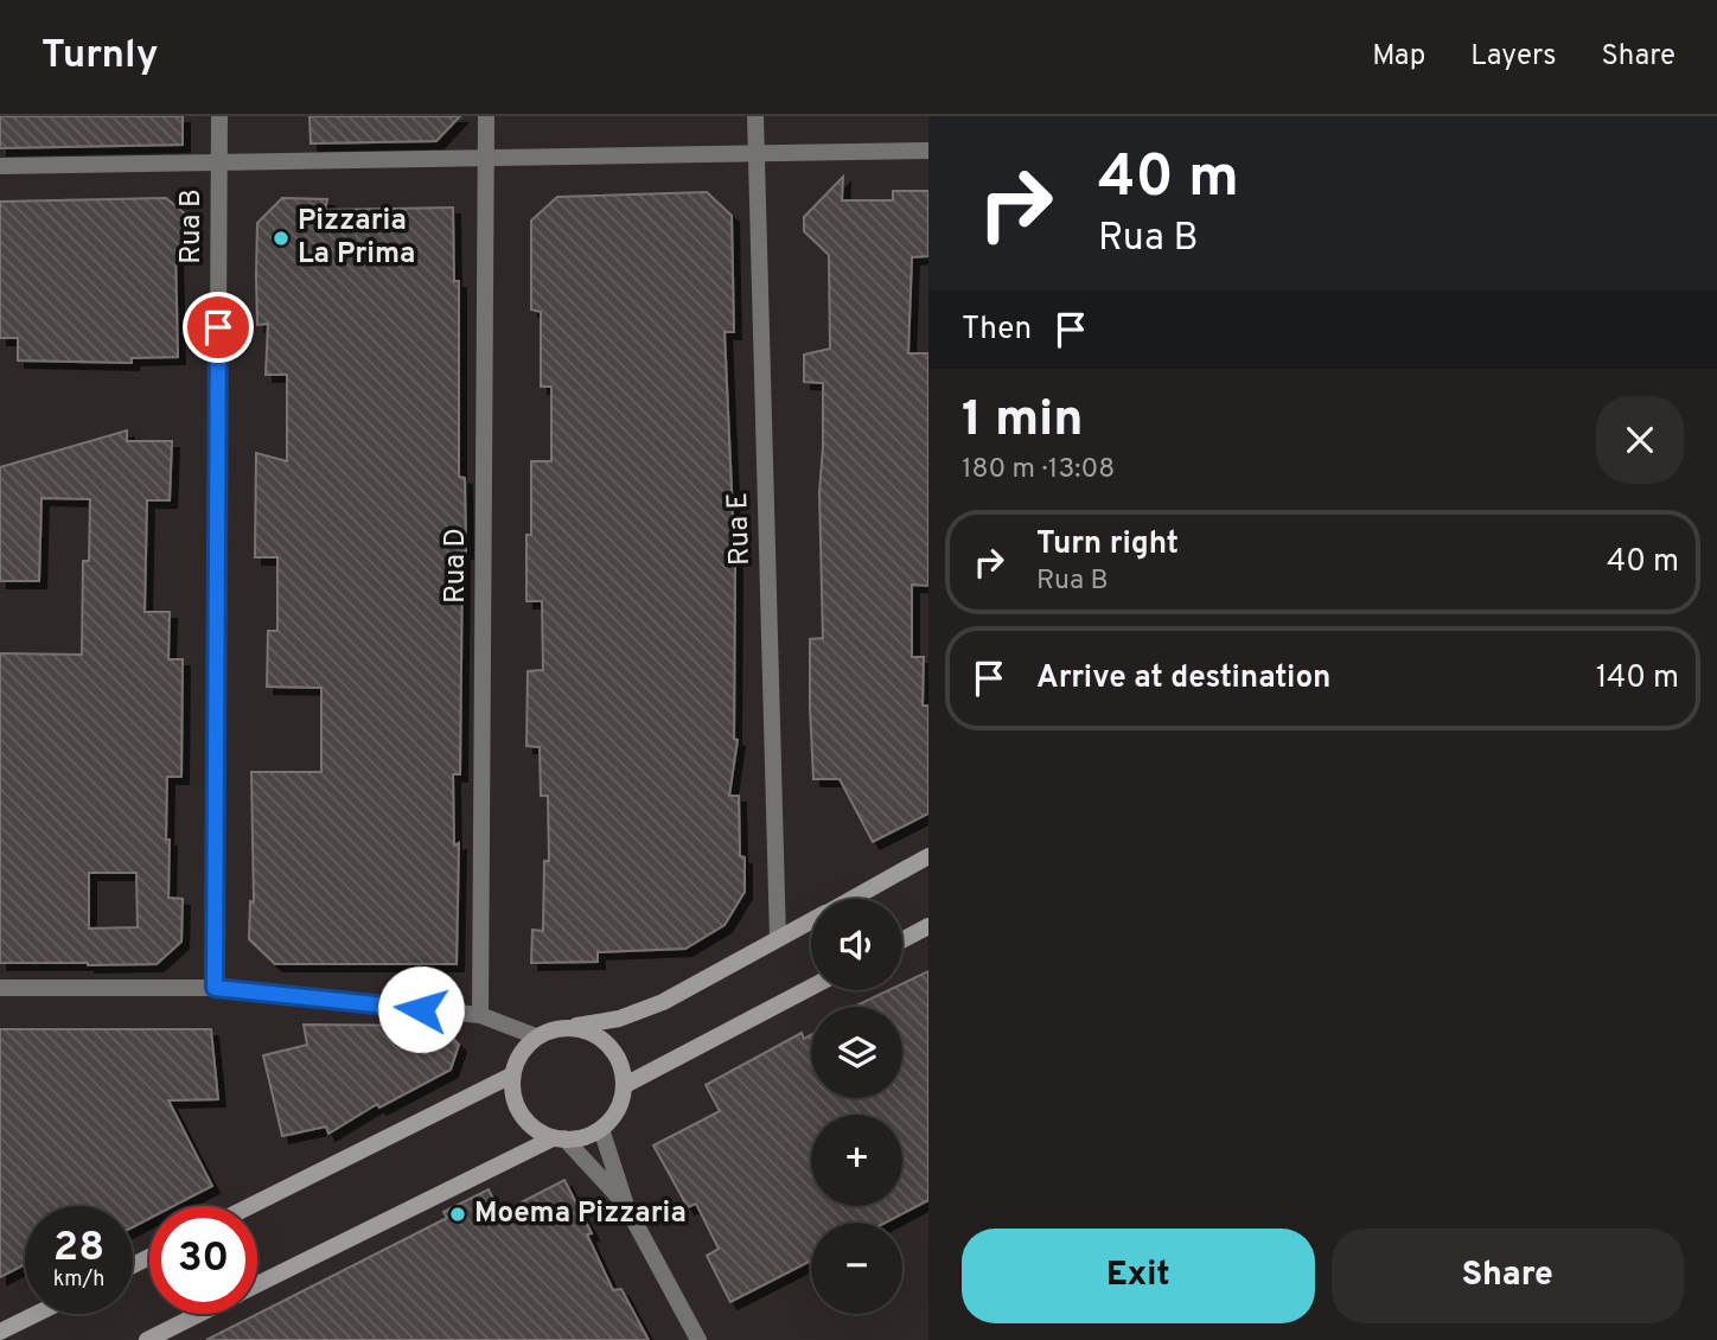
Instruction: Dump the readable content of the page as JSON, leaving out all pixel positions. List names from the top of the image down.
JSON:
{
  "streets": {
    "street": ["Rua B", "Rua E", "Rua D"]
  },
  "places": ["Pizzaria La Prima", "Moema Pizzaria"],
  "page": {
    "header": "Turnly",
    "nav": ["Map", "Layers", "Share"],
    "turn": ["40 m", "Rua B"],
    "then": "Then",
    "heading": ["1 min", "180 m · 13:08"],
    "list": [
      {
        "name": "Turn right",
        "note": "Rua B",
        "value": "40 m"
      },
      {
        "name": "Arrive at destination",
        "value": "140 m"
      }
    ],
    "map_buttons": ["+", "−"],
    "speed": "28 km/h",
    "limit": "30",
    "buttons": ["Exit", "Share"]
  }
}
